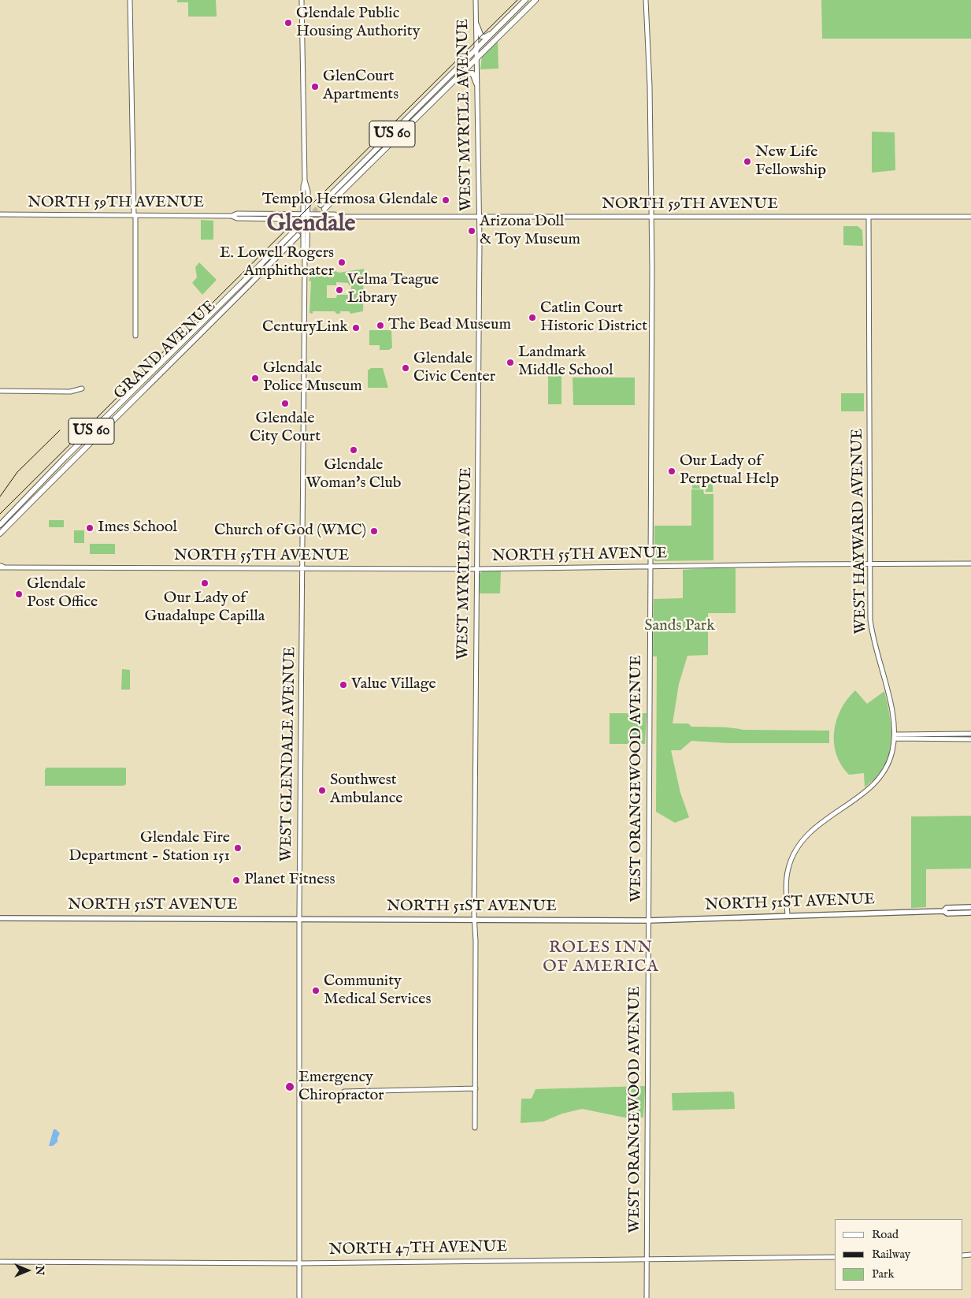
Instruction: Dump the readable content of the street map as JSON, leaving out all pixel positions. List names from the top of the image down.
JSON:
{
  "streets": {
    "highway": ["US 60", "GRAND AVENUE"],
    "main road": ["NORTH 51ST AVENUE"],
    "street": [
      "WEST MYRTLE AVENUE",
      "NORTH 59TH AVENUE",
      "WEST HAYWARD AVENUE",
      "NORTH 55TH AVENUE",
      "WEST GLENDALE AVENUE",
      "WEST ORANGEWOOD AVENUE",
      "NORTH 47TH AVENUE"
    ]
  },
  "crossings": [
    ["WEST MYRTLE AVENUE", "US 60"],
    ["WEST MYRTLE AVENUE", "NORTH 59TH AVENUE"],
    ["WEST MYRTLE AVENUE", "NORTH 55TH AVENUE"],
    ["WEST MYRTLE AVENUE", "NORTH 51ST AVENUE"],
    ["NORTH 59TH AVENUE", "WEST HAYWARD AVENUE"],
    ["NORTH 59TH AVENUE", "WEST GLENDALE AVENUE"],
    ["NORTH 59TH AVENUE", "WEST ORANGEWOOD AVENUE"],
    ["GRAND AVENUE", "WEST GLENDALE AVENUE"],
    ["WEST HAYWARD AVENUE", "NORTH 55TH AVENUE"],
    ["WEST HAYWARD AVENUE", "NORTH 51ST AVENUE"],
    ["NORTH 55TH AVENUE", "WEST GLENDALE AVENUE"],
    ["NORTH 55TH AVENUE", "WEST ORANGEWOOD AVENUE"],
    ["WEST GLENDALE AVENUE", "NORTH 51ST AVENUE"],
    ["WEST GLENDALE AVENUE", "NORTH 47TH AVENUE"],
    ["WEST ORANGEWOOD AVENUE", "NORTH 51ST AVENUE"],
    ["WEST ORANGEWOOD AVENUE", "NORTH 47TH AVENUE"]
  ],
  "districts": ["Glendale", "ROLES INN OF AMERICA"],
  "parks": ["Sands Park"],
  "places": [
    "Glendale Public Housing Authority",
    "GlenCourt Apartments",
    "New Life Fellowship",
    "Templo Hermosa Glendale",
    "Arizona Doll & Toy Museum",
    "E. Lowell Rogers Amphitheater",
    "Velma Teague Library",
    "Catlin Court Historic District",
    "The Bead Museum",
    "CenturyLink",
    "Landmark Middle School",
    "Glendale Civic Center",
    "Glendale Police Museum",
    "Glendale City Court",
    "Glendale Woman's Club",
    "Our Lady of Perpetual Help",
    "Imes School",
    "Church of God (WMC)",
    "Our Lady of Guadalupe Capilla",
    "Glendale Post Office",
    "Value Village",
    "Southwest Ambulance",
    "Glendale Fire Department - Station 151",
    "Planet Fitness",
    "Community Medical Services",
    "Emergency Chiropractor"
  ],
  "legend": ["Road", "Railway", "Park"],
  "north": "right"
}
